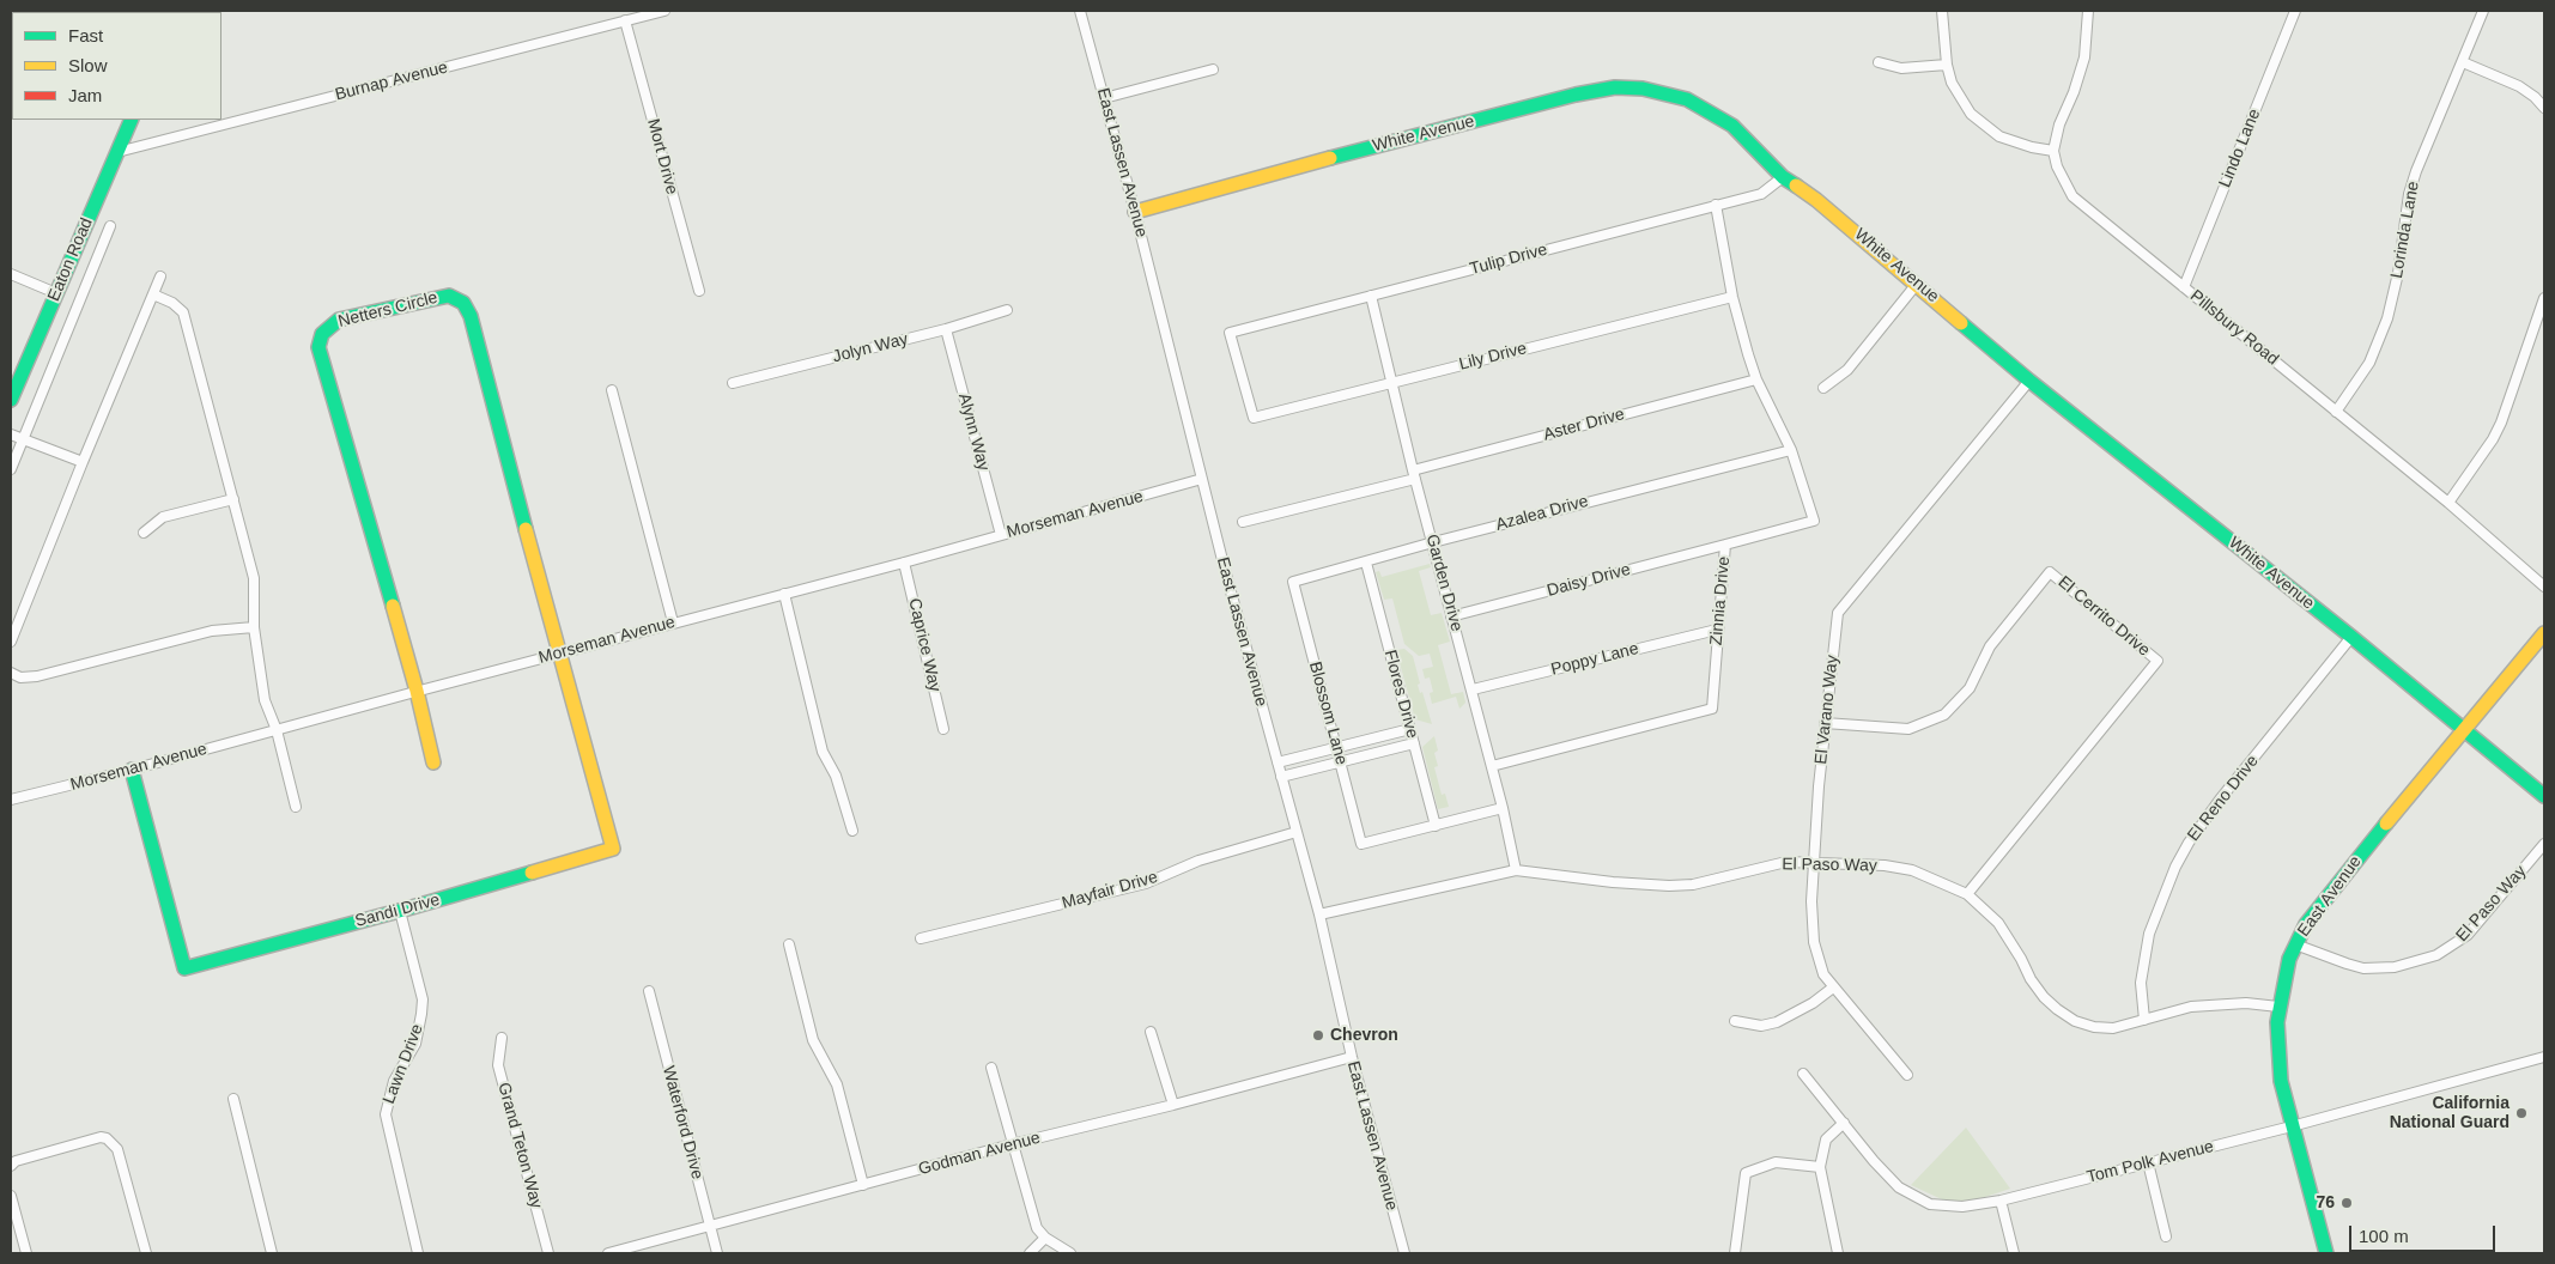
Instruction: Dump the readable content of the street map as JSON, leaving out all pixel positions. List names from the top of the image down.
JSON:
{
  "streets": {
    "street": [
      "Burnap Avenue",
      "White Avenue",
      "Lindo Lane",
      "Mort Drive",
      "East Lassen Avenue",
      "Lorinda Lane",
      "Eaton Road",
      "Tulip Drive",
      "Netters Circle",
      "Pillsbury Road",
      "Jolyn Way",
      "Lily Drive",
      "Aster Drive",
      "Alynn Way",
      "Azalea Drive",
      "Morseman Avenue",
      "Daisy Drive",
      "Garden Drive",
      "Zinnia Drive",
      "El Cerrito Drive",
      "Caprice Way",
      "Poppy Lane",
      "Flores Drive",
      "El Varano Way",
      "Blossom Lane",
      "El Reno Drive",
      "El Paso Way",
      "Mayfair Drive",
      "East Avenue",
      "Sandi Drive",
      "Lawn Drive",
      "Waterford Drive",
      "Grand Teton Way",
      "Godman Avenue",
      "Tom Polk Avenue"
    ]
  },
  "crossings": [
    ["Burnap Avenue", "Mort Drive"],
    ["Burnap Avenue", "Eaton Road"],
    ["White Avenue", "East Lassen Avenue"],
    ["White Avenue", "Tulip Drive"],
    ["White Avenue", "El Varano Way"],
    ["White Avenue", "El Reno Drive"],
    ["White Avenue", "East Avenue"],
    ["Lindo Lane", "Pillsbury Road"],
    ["East Lassen Avenue", "Morseman Avenue"],
    ["East Lassen Avenue", "El Paso Way"],
    ["East Lassen Avenue", "Mayfair Drive"],
    ["East Lassen Avenue", "Godman Avenue"],
    ["Lorinda Lane", "Pillsbury Road"],
    ["Tulip Drive", "Lily Drive"],
    ["Tulip Drive", "Garden Drive"],
    ["Tulip Drive", "Zinnia Drive"],
    ["Netters Circle", "Morseman Avenue"],
    ["Netters Circle", "Sandi Drive"],
    ["Jolyn Way", "Alynn Way"],
    ["Lily Drive", "Garden Drive"],
    ["Lily Drive", "Zinnia Drive"],
    ["Aster Drive", "Garden Drive"],
    ["Aster Drive", "Zinnia Drive"],
    ["Alynn Way", "Morseman Avenue"],
    ["Azalea Drive", "Garden Drive"],
    ["Azalea Drive", "Zinnia Drive"],
    ["Azalea Drive", "Flores Drive"],
    ["Azalea Drive", "Blossom Lane"],
    ["Morseman Avenue", "Caprice Way"],
    ["Morseman Avenue", "Sandi Drive"],
    ["Daisy Drive", "Garden Drive"],
    ["Daisy Drive", "Zinnia Drive"],
    ["Garden Drive", "Zinnia Drive"],
    ["Garden Drive", "Poppy Lane"],
    ["Garden Drive", "El Paso Way"],
    ["Zinnia Drive", "Poppy Lane"],
    ["El Cerrito Drive", "El Varano Way"],
    ["El Cerrito Drive", "El Paso Way"],
    ["Flores Drive", "Blossom Lane"],
    ["El Varano Way", "El Paso Way"],
    ["El Reno Drive", "El Paso Way"],
    ["El Paso Way", "East Avenue"],
    ["East Avenue", "Tom Polk Avenue"],
    ["Sandi Drive", "Lawn Drive"],
    ["Waterford Drive", "Godman Avenue"]
  ],
  "places": ["Chevron", "California National Guard", "76"],
  "legend": ["Fast", "Slow", "Jam"],
  "scale_bar": "100 m"
}
